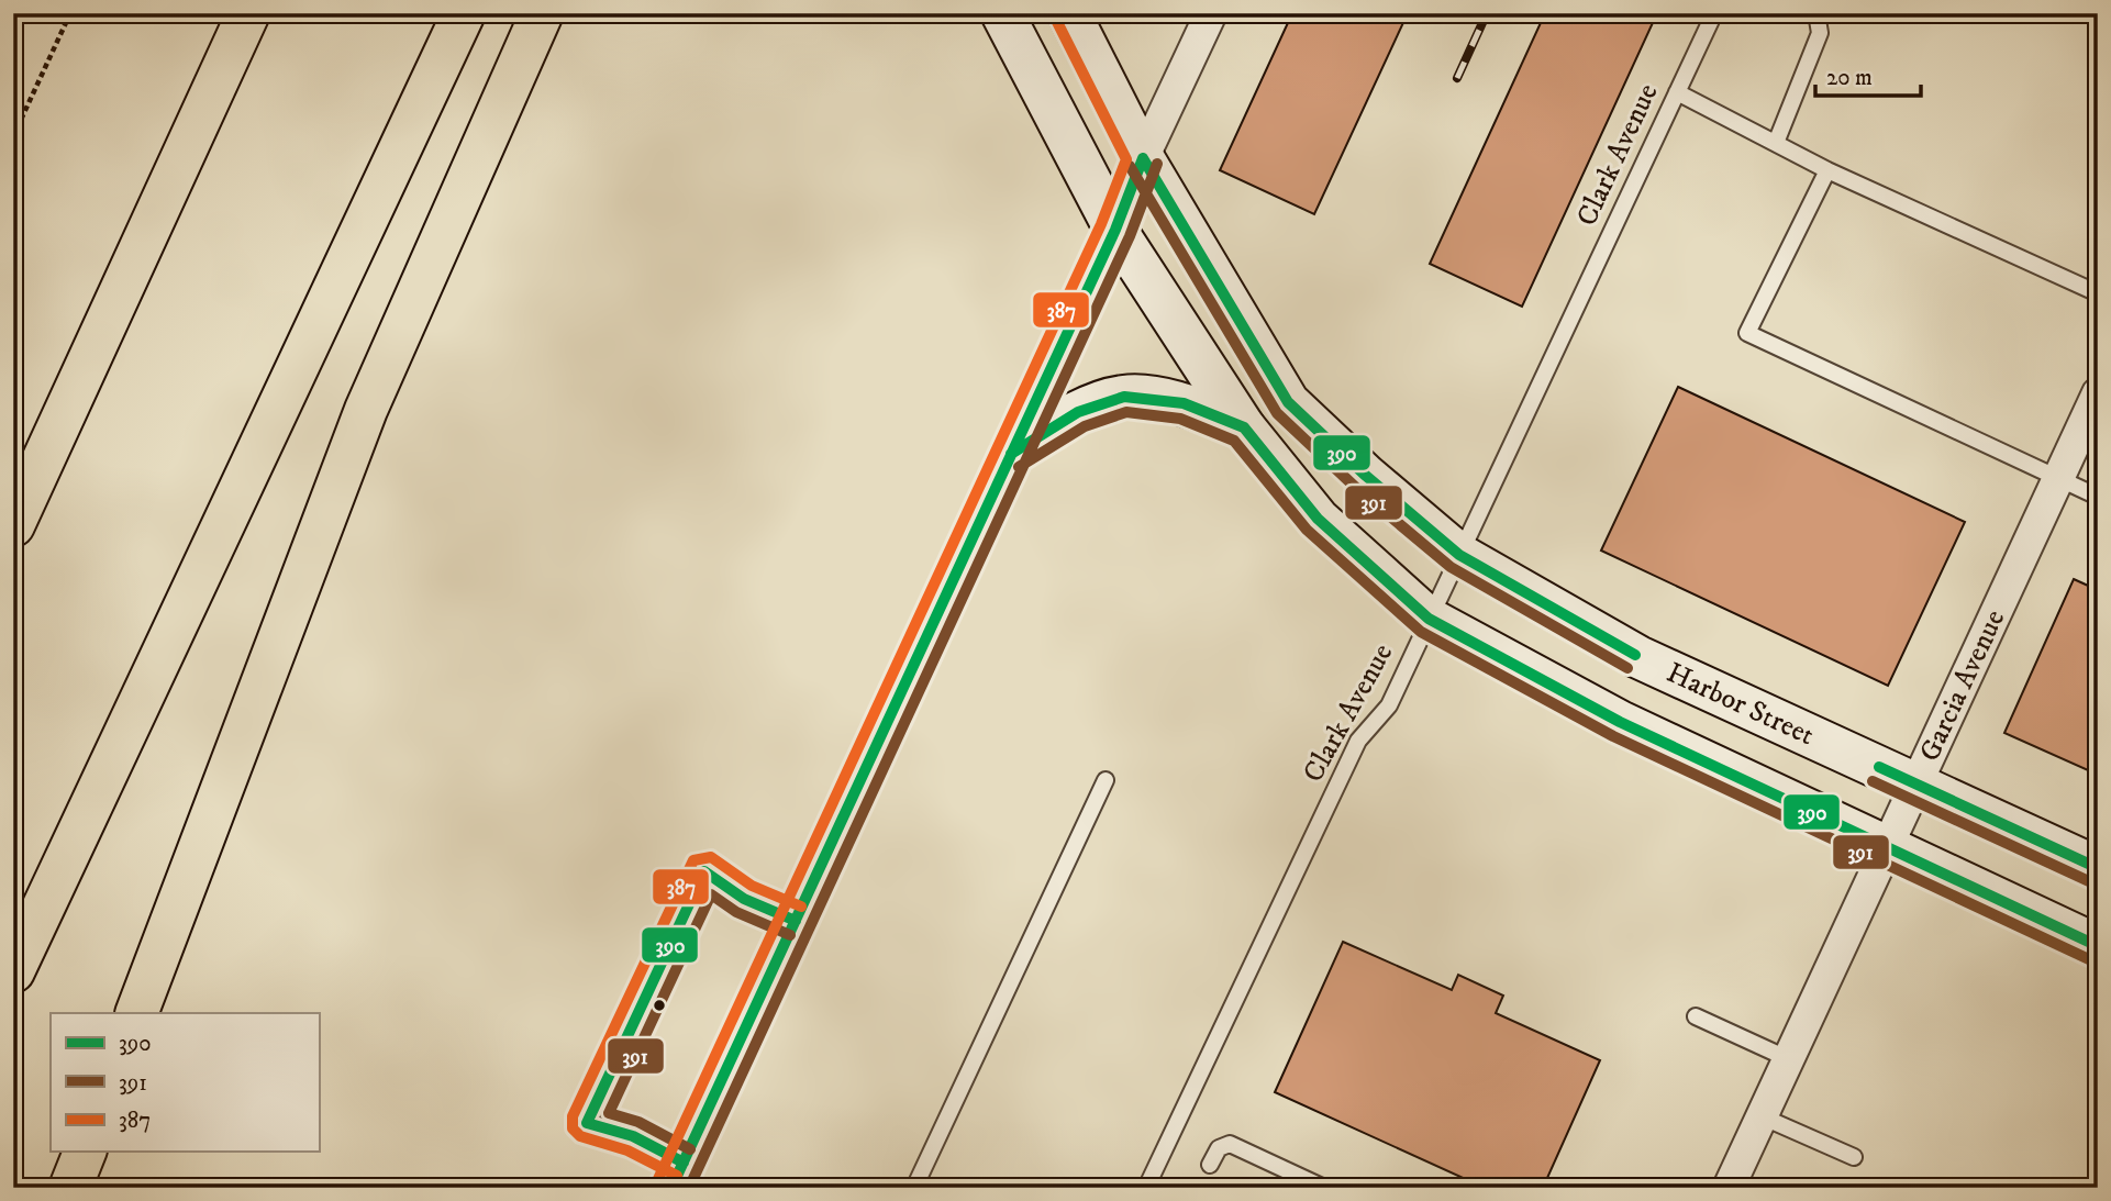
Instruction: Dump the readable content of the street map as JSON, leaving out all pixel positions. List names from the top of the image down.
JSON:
{
  "streets": {
    "street": ["Garcia Avenue", "Harbor Street"],
    "lane": ["Clark Avenue"]
  },
  "crossings": [
    ["Clark Avenue", "Harbor Street"],
    ["Garcia Avenue", "Harbor Street"]
  ],
  "lines": ["transit line 387", "transit line 390", "transit line 391"],
  "legend": ["390", "391", "387"],
  "scale_bar": "20 m"
}
